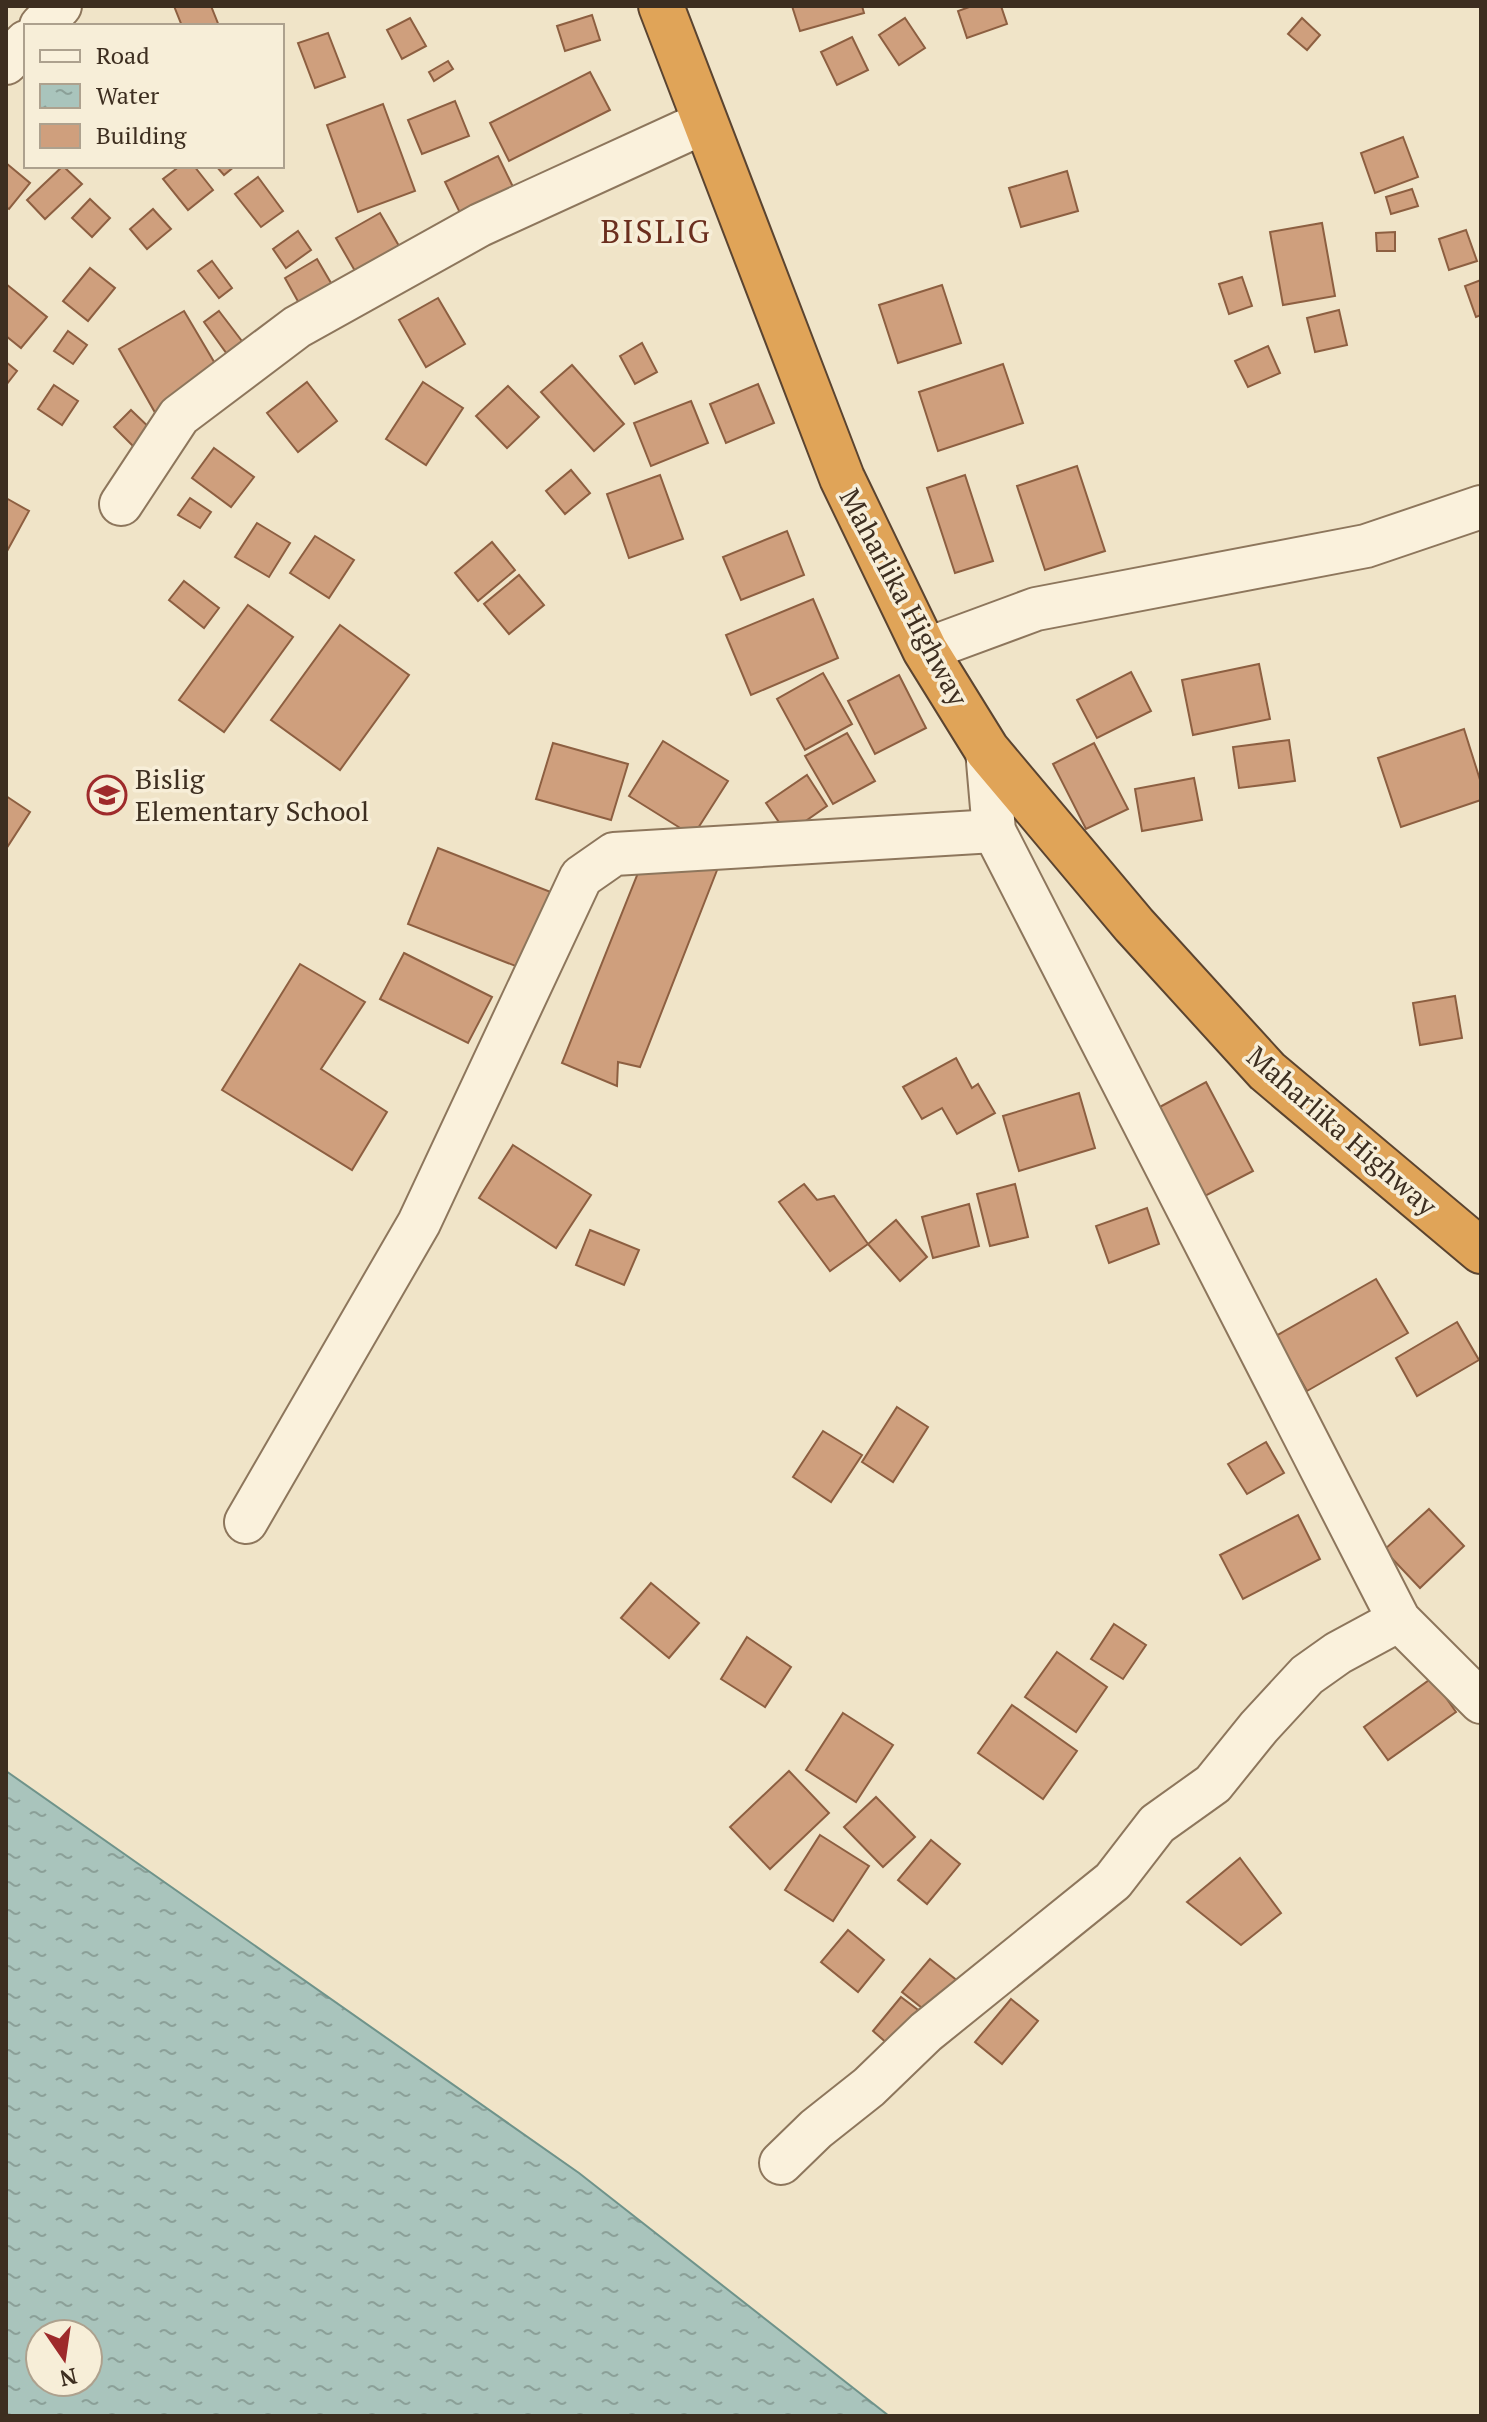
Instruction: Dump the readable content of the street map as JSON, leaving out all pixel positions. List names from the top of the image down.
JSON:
{
  "streets": {
    "highway": ["Maharlika Highway"]
  },
  "districts": ["BISLIG"],
  "places": {
    "school or university": ["Bislig Elementary School"]
  },
  "legend": ["Road", "Water", "Building"],
  "north": "bottom"
}
